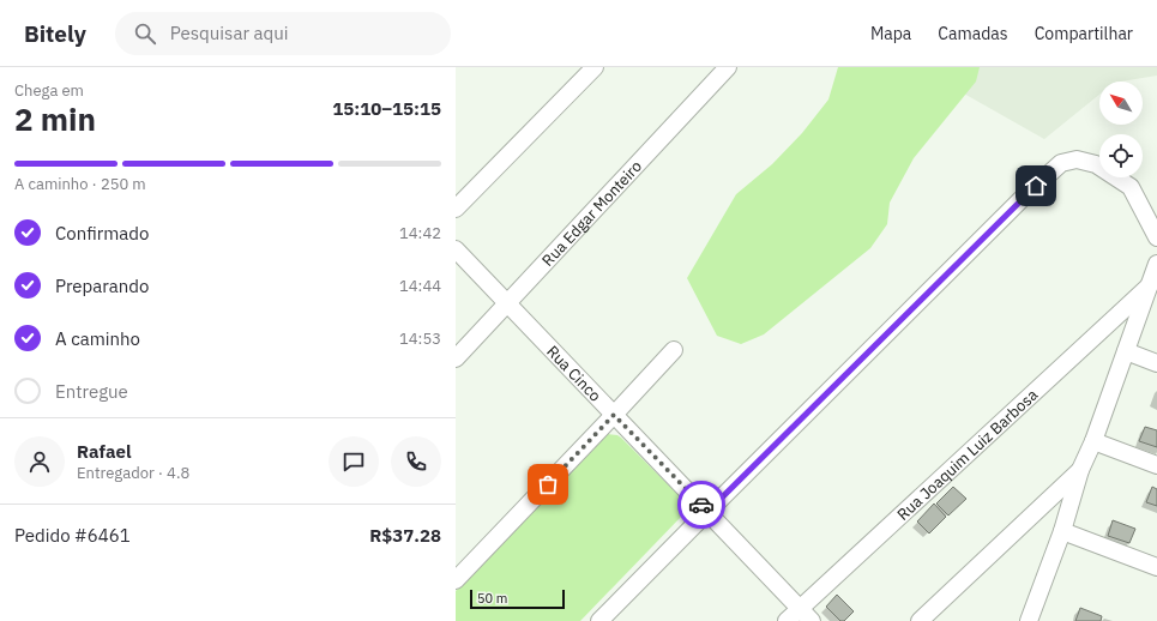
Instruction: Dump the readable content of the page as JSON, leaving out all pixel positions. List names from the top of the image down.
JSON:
{
  "streets": {
    "street": ["Rua Edgar Monteiro", "Rua Cinco", "Rua Joaquim Luiz Barbosa"]
  },
  "crossings": [
    ["Rua Edgar Monteiro", "Rua Cinco"],
    ["Rua Cinco", "Rua Joaquim Luiz Barbosa"]
  ],
  "scale_bar": "50 m",
  "north": "top left",
  "page": {
    "header": "Bitely",
    "search": "Pesquisar aqui",
    "nav": ["Mapa", "Camadas", "Compartilhar"],
    "heading": ["2 min", "Chega em", "15:10–15:15"],
    "panel": [
      "Rafael",
      "Entregador · 4.8",
      "Pedido #6461",
      "R$37.28"
    ],
    "bar": "A caminho · 250 m",
    "list": [
      ["Confirmado", "14:42"],
      ["Preparando", "14:44"],
      ["A caminho", "14:53"],
      "Entregue"
    ],
    "scale": "50 m"
  }
}
